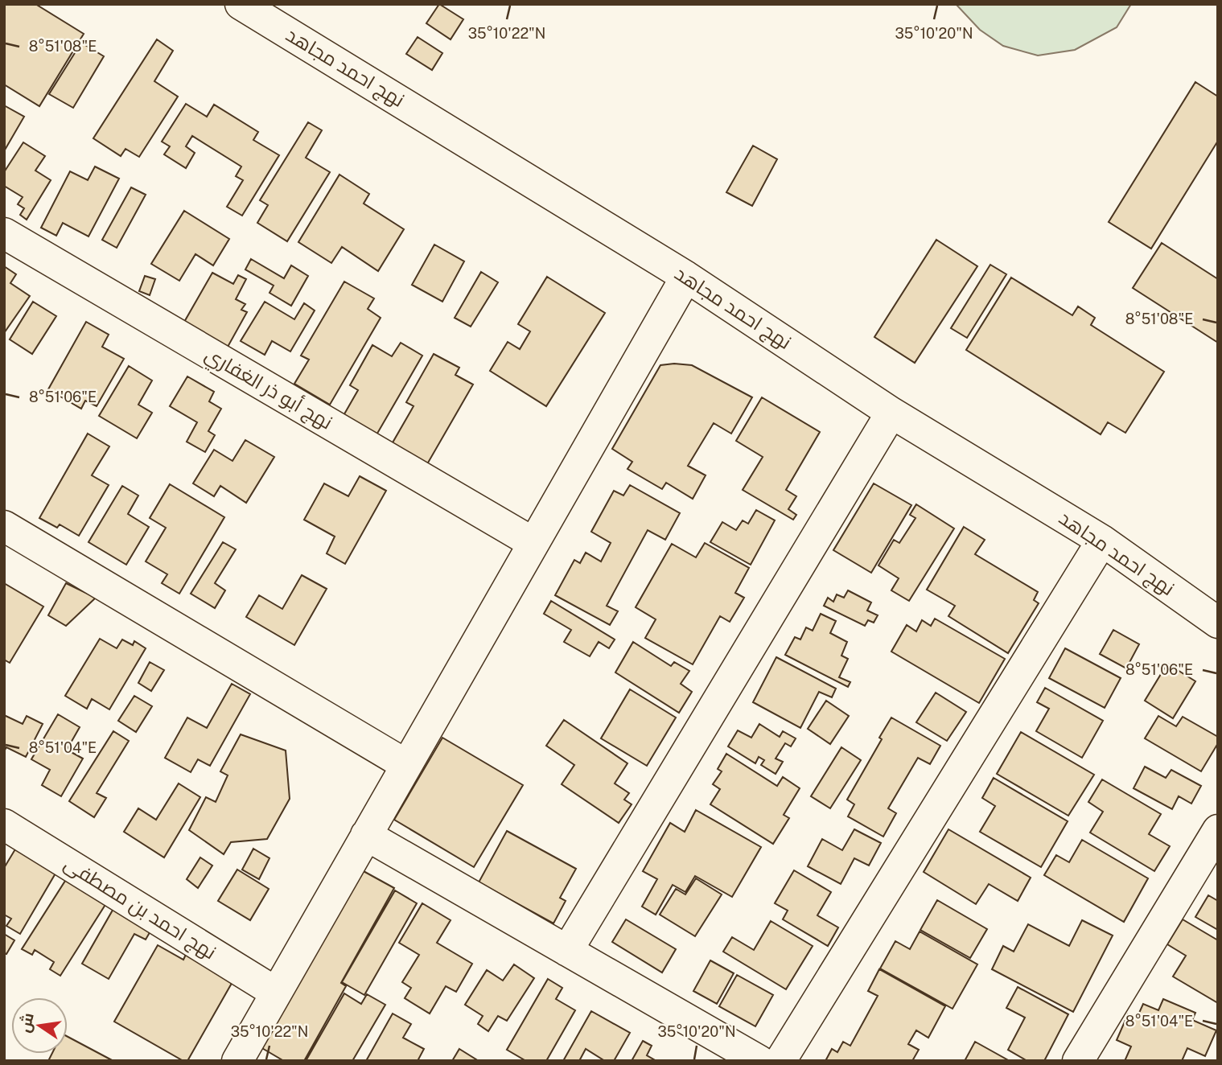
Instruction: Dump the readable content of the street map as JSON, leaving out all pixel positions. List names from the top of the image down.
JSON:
{
  "streets": {
    "street": ["نهج احمد مجاهد", "نهج أبو ذر الغفاري", "نهج احمد بن مصطفى"]
  },
  "north": "left",
  "coordinates": [
    "35°10'22\"N",
    "35°10'20\"N",
    "8°51'08\"E",
    "8°51'06\"E",
    "8°51'04\"E"
  ]
}
